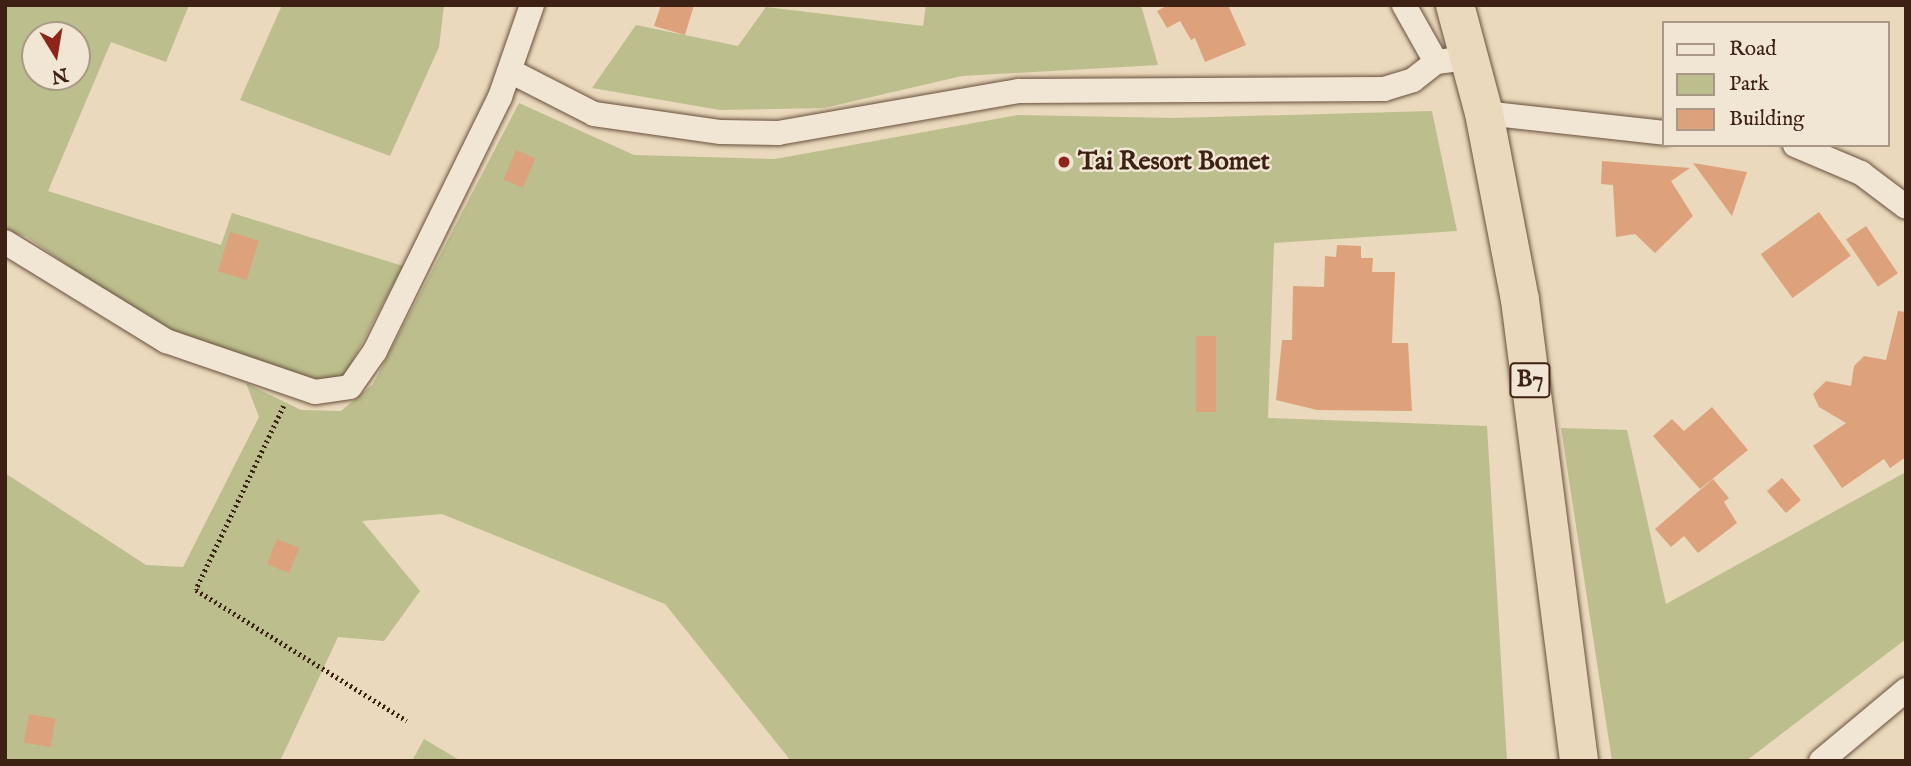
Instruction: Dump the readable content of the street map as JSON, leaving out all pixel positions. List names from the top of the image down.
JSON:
{
  "streets": {
    "highway": ["B7"]
  },
  "places": ["Tai Resort Bomet"],
  "legend": ["Road", "Park", "Building"],
  "north": "bottom"
}
